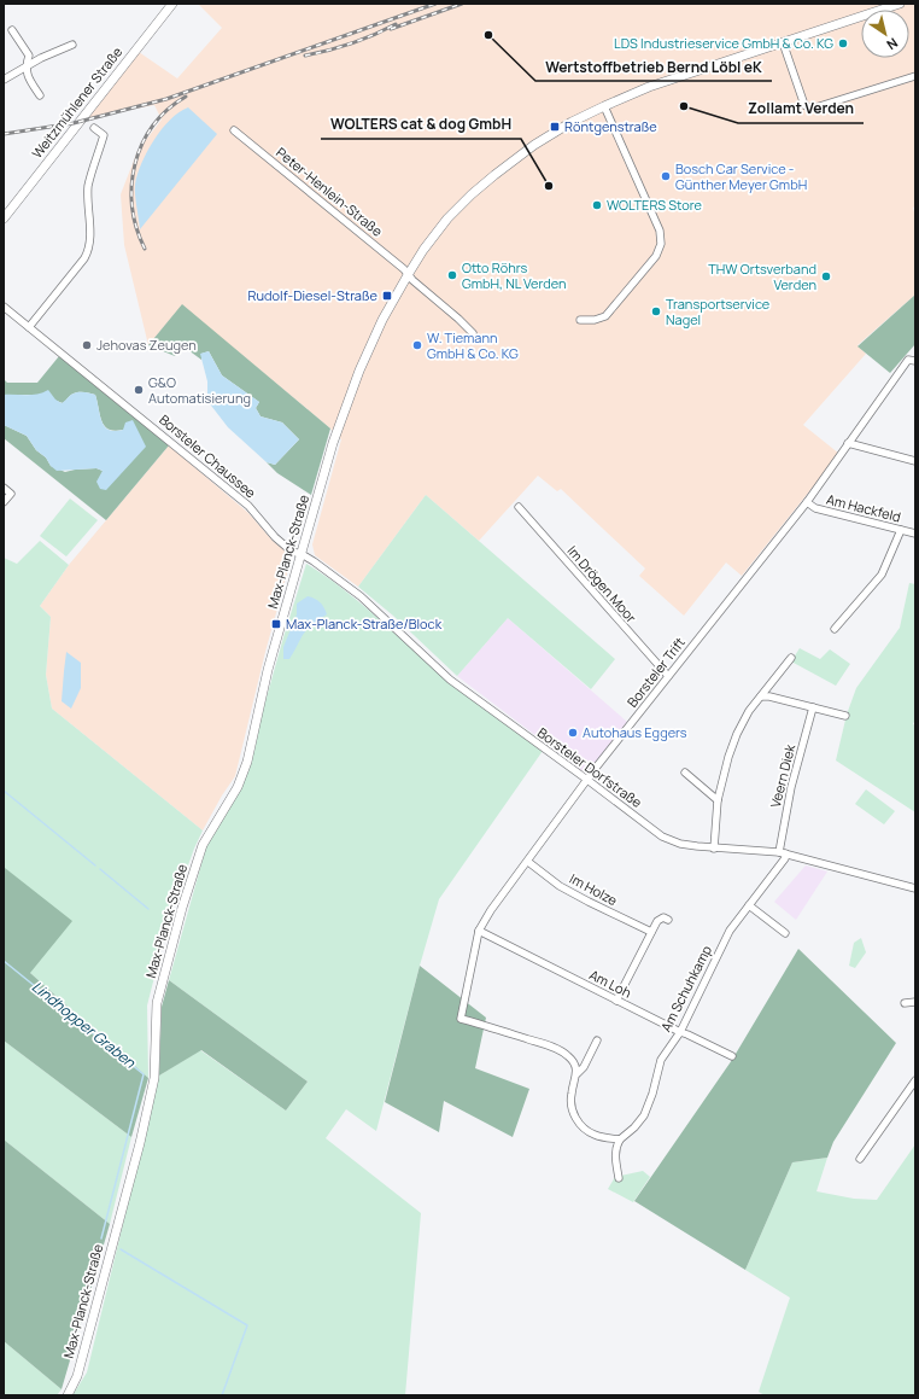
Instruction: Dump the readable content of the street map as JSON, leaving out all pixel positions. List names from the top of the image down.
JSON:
{
  "streets": {
    "street": [
      "Weitzmühlener Straße",
      "Peter-Henlein-Straße",
      "Borsteler Chaussee",
      "Am Hackfeld",
      "Max-Planck-Straße",
      "Im Drögen Moor",
      "Borsteler Trift",
      "Borsteler Dorfstraße",
      "Veern Diek",
      "Im Holze",
      "Am Loh",
      "Am Schuhkamp"
    ]
  },
  "crossings": [
    ["Peter-Henlein-Straße", "Max-Planck-Straße"],
    ["Borsteler Chaussee", "Max-Planck-Straße"],
    ["Borsteler Chaussee", "Borsteler Dorfstraße"],
    ["Am Hackfeld", "Borsteler Trift"],
    ["Max-Planck-Straße", "Borsteler Dorfstraße"],
    ["Im Drögen Moor", "Borsteler Trift"],
    ["Borsteler Trift", "Borsteler Dorfstraße"],
    ["Borsteler Trift", "Im Holze"],
    ["Borsteler Trift", "Am Loh"],
    ["Borsteler Dorfstraße", "Veern Diek"],
    ["Borsteler Dorfstraße", "Am Schuhkamp"],
    ["Veern Diek", "Am Schuhkamp"],
    ["Am Loh", "Am Schuhkamp"]
  ],
  "water": ["Lindhopper Graben"],
  "places": {
    "other": [
      "Wertstoffbetrieb Bernd Löbl eK",
      "LDS Industrieservice GmbH & Co. KG",
      "Zollamt Verden",
      "Bosch Car Service - Günther Meyer GmbH",
      "WOLTERS cat & dog GmbH",
      "WOLTERS Store",
      "Otto Röhrs GmbH, NL Verden",
      "THW Ortsverband Verden",
      "Transportservice Nagel",
      "Jehovas Zeugen",
      "W. Tiemann GmbH & Co. KG",
      "G&O Automatisierung",
      "Autohaus Eggers"
    ],
    "transit": ["Röntgenstraße", "Rudolf-Diesel-Straße", "Max-Planck-Straße/Block"]
  },
  "north": "bottom right"
}
